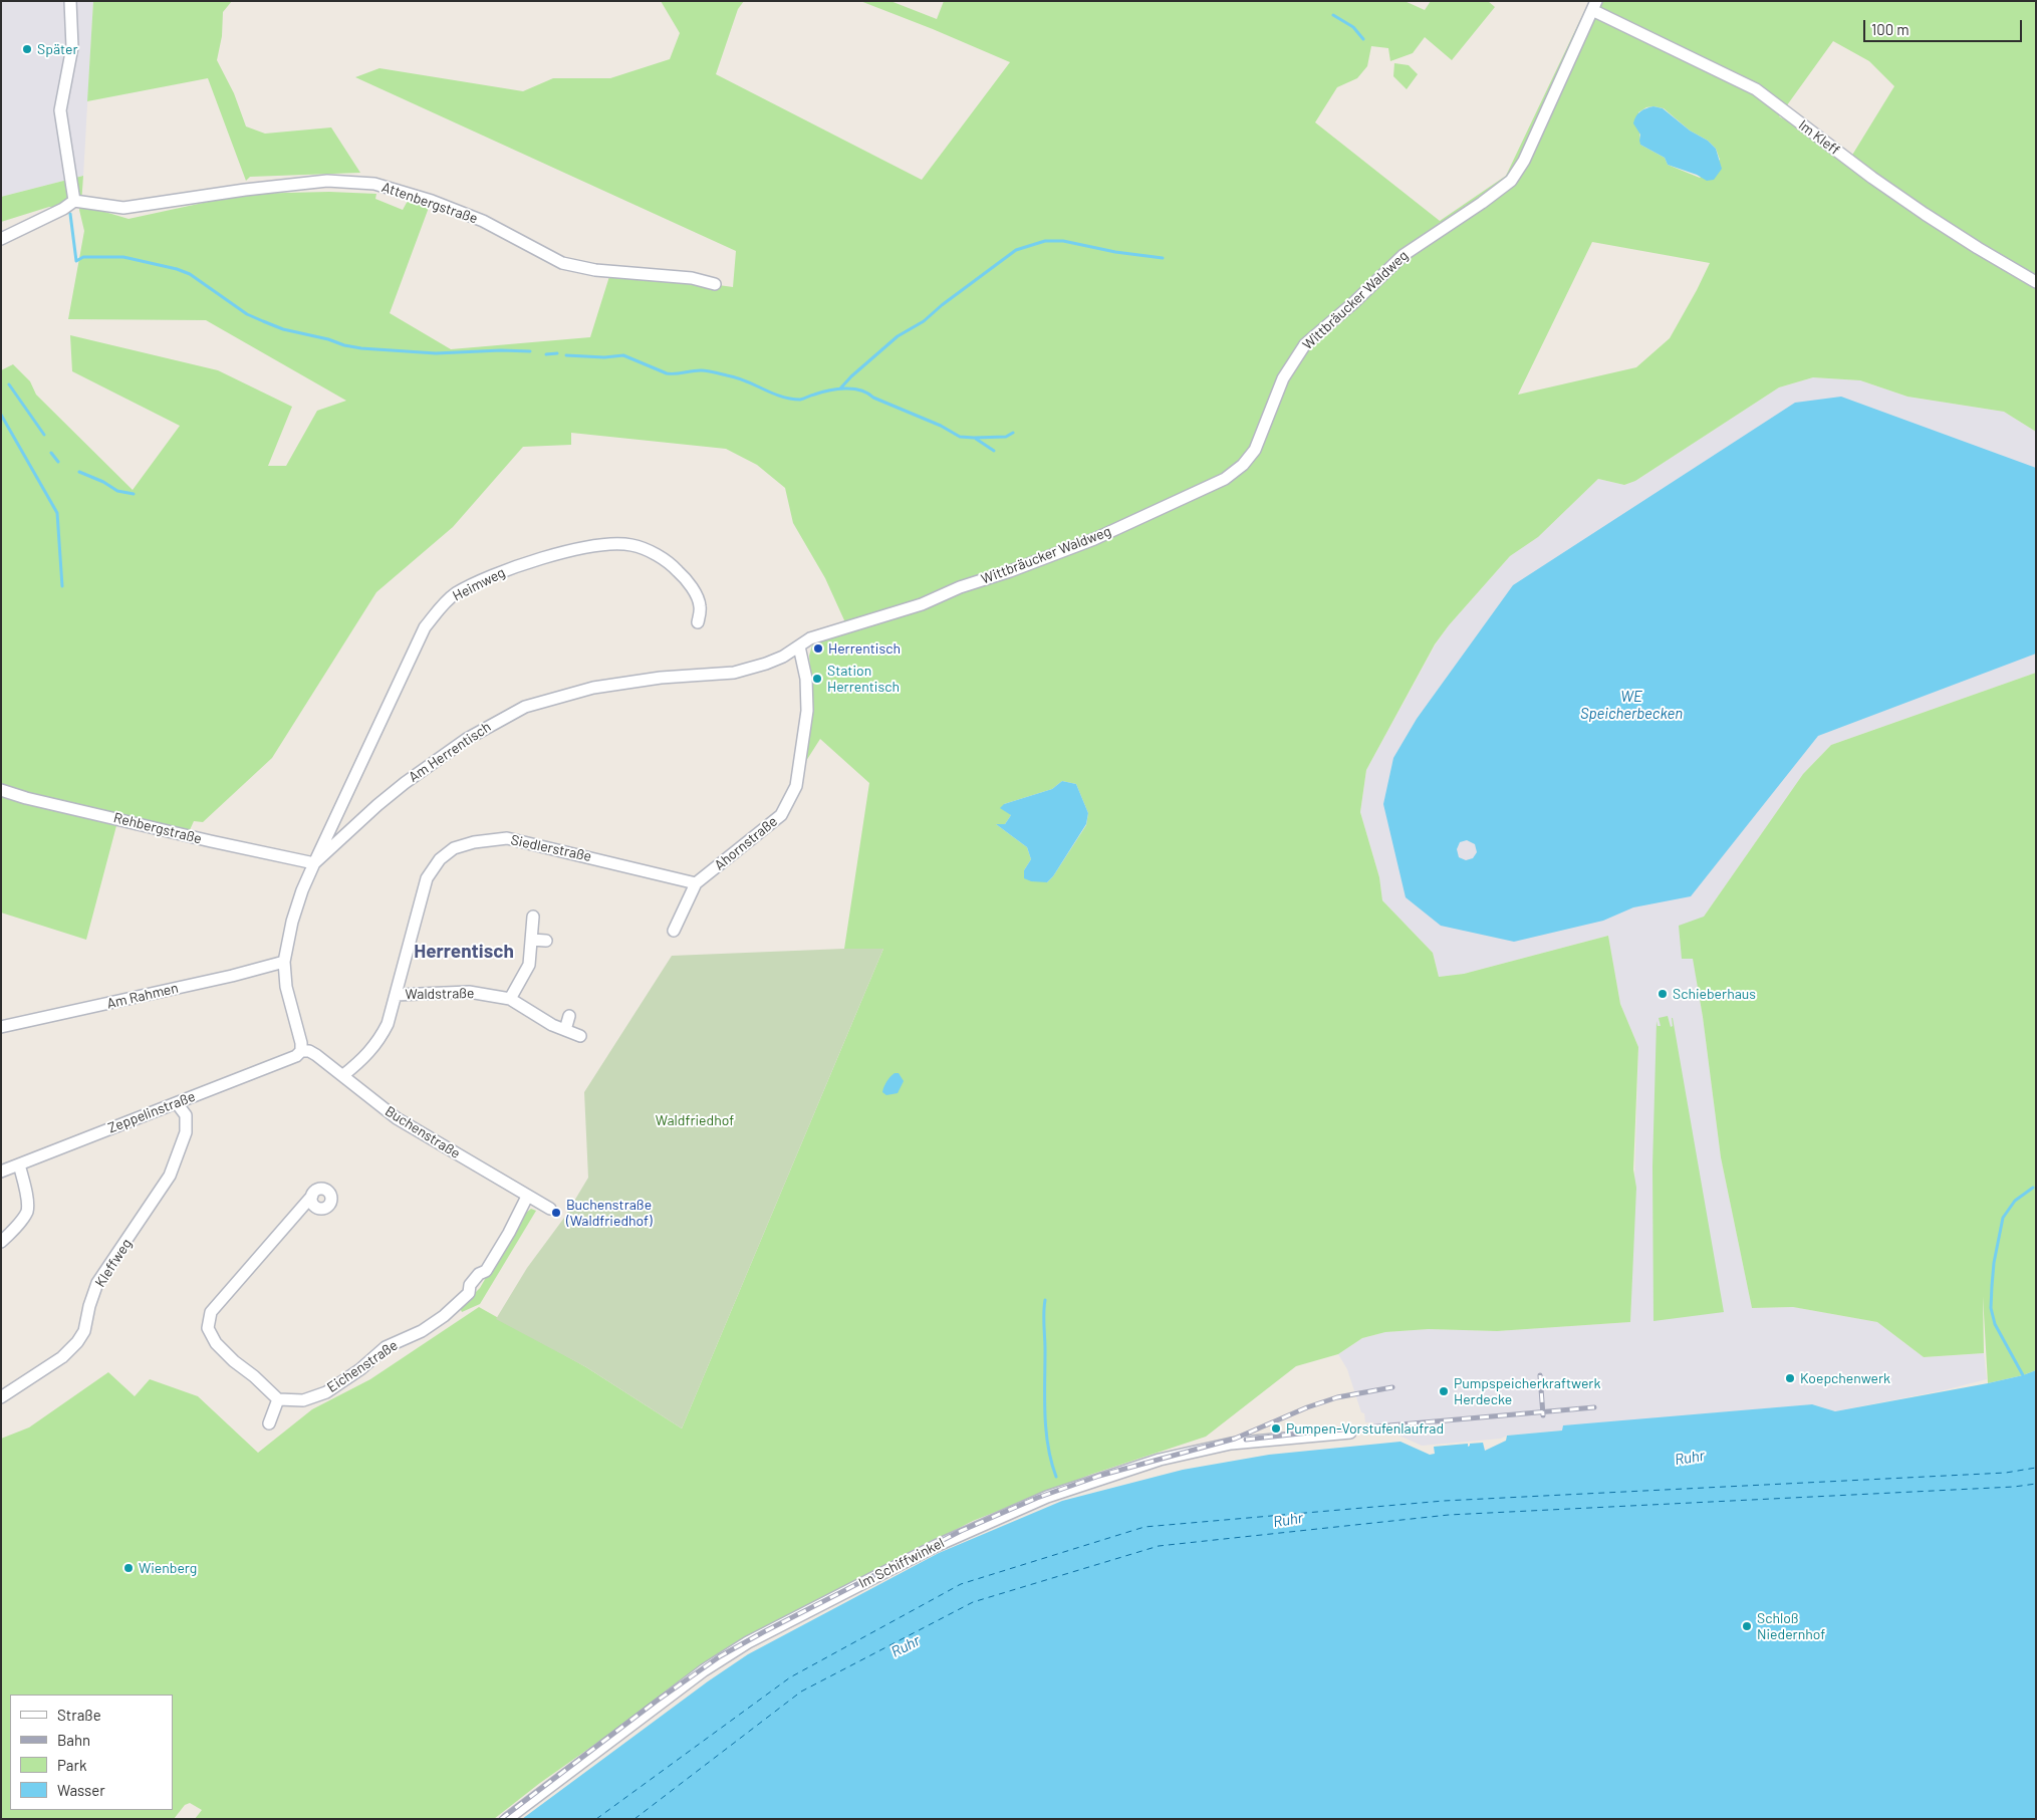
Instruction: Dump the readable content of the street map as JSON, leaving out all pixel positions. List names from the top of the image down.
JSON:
{
  "streets": {
    "street": [
      "Im Kleff",
      "Attenbergstraße",
      "Wittbräucker Waldweg",
      "Heimweg",
      "Am Herrentisch",
      "Rehbergstraße",
      "Ahornstraße",
      "Siedlerstraße",
      "Waldstraße",
      "Am Rahmen",
      "Zeppelinstraße",
      "Buchenstraße",
      "Kleffweg",
      "Eichenstraße",
      "Im Schiffwinkel"
    ]
  },
  "crossings": [
    ["Im Kleff", "Wittbräucker Waldweg"],
    ["Wittbräucker Waldweg", "Am Herrentisch"],
    ["Wittbräucker Waldweg", "Ahornstraße"],
    ["Heimweg", "Am Herrentisch"],
    ["Heimweg", "Rehbergstraße"],
    ["Am Herrentisch", "Rehbergstraße"],
    ["Am Herrentisch", "Ahornstraße"],
    ["Am Herrentisch", "Am Rahmen"],
    ["Am Herrentisch", "Zeppelinstraße"],
    ["Am Herrentisch", "Buchenstraße"],
    ["Ahornstraße", "Siedlerstraße"],
    ["Siedlerstraße", "Waldstraße"],
    ["Siedlerstraße", "Buchenstraße"],
    ["Zeppelinstraße", "Buchenstraße"],
    ["Zeppelinstraße", "Kleffweg"],
    ["Buchenstraße", "Eichenstraße"]
  ],
  "districts": ["Herrentisch"],
  "water": ["WE Speicherbecken", "Ruhr"],
  "parks": ["Waldfriedhof"],
  "places": [
    "Später",
    "Herrentisch",
    "Station Herrentisch",
    "Schieberhaus",
    "Buchenstraße (Waldfriedhof)",
    "Koepchenwerk",
    "Pumpspeicherkraftwerk Herdecke",
    "Pumpen-Vorstufenlaufrad",
    "Wienberg",
    "Schloß Niedernhof"
  ],
  "legend": [
    "Straße",
    "Bahn",
    "Park",
    "Wasser"
  ],
  "scale_bar": "100 m"
}
